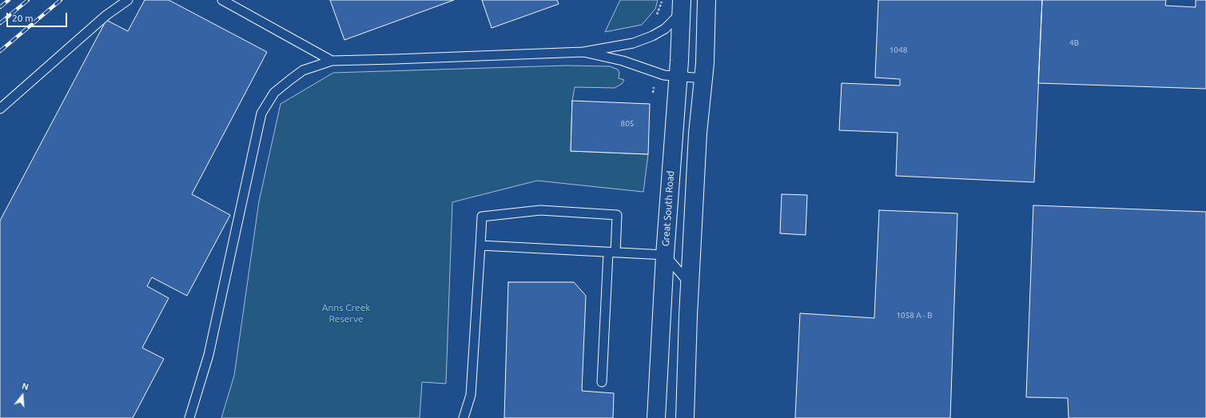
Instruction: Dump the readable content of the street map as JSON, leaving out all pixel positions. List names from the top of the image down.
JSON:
{
  "streets": {
    "main road": ["Great South Road"]
  },
  "parks": ["Anns Creek Reserve"],
  "house_numbers": [
    "4B",
    "1048",
    "805",
    "1058 A - B"
  ],
  "scale_bar": "20 m",
  "north": "top"
}
